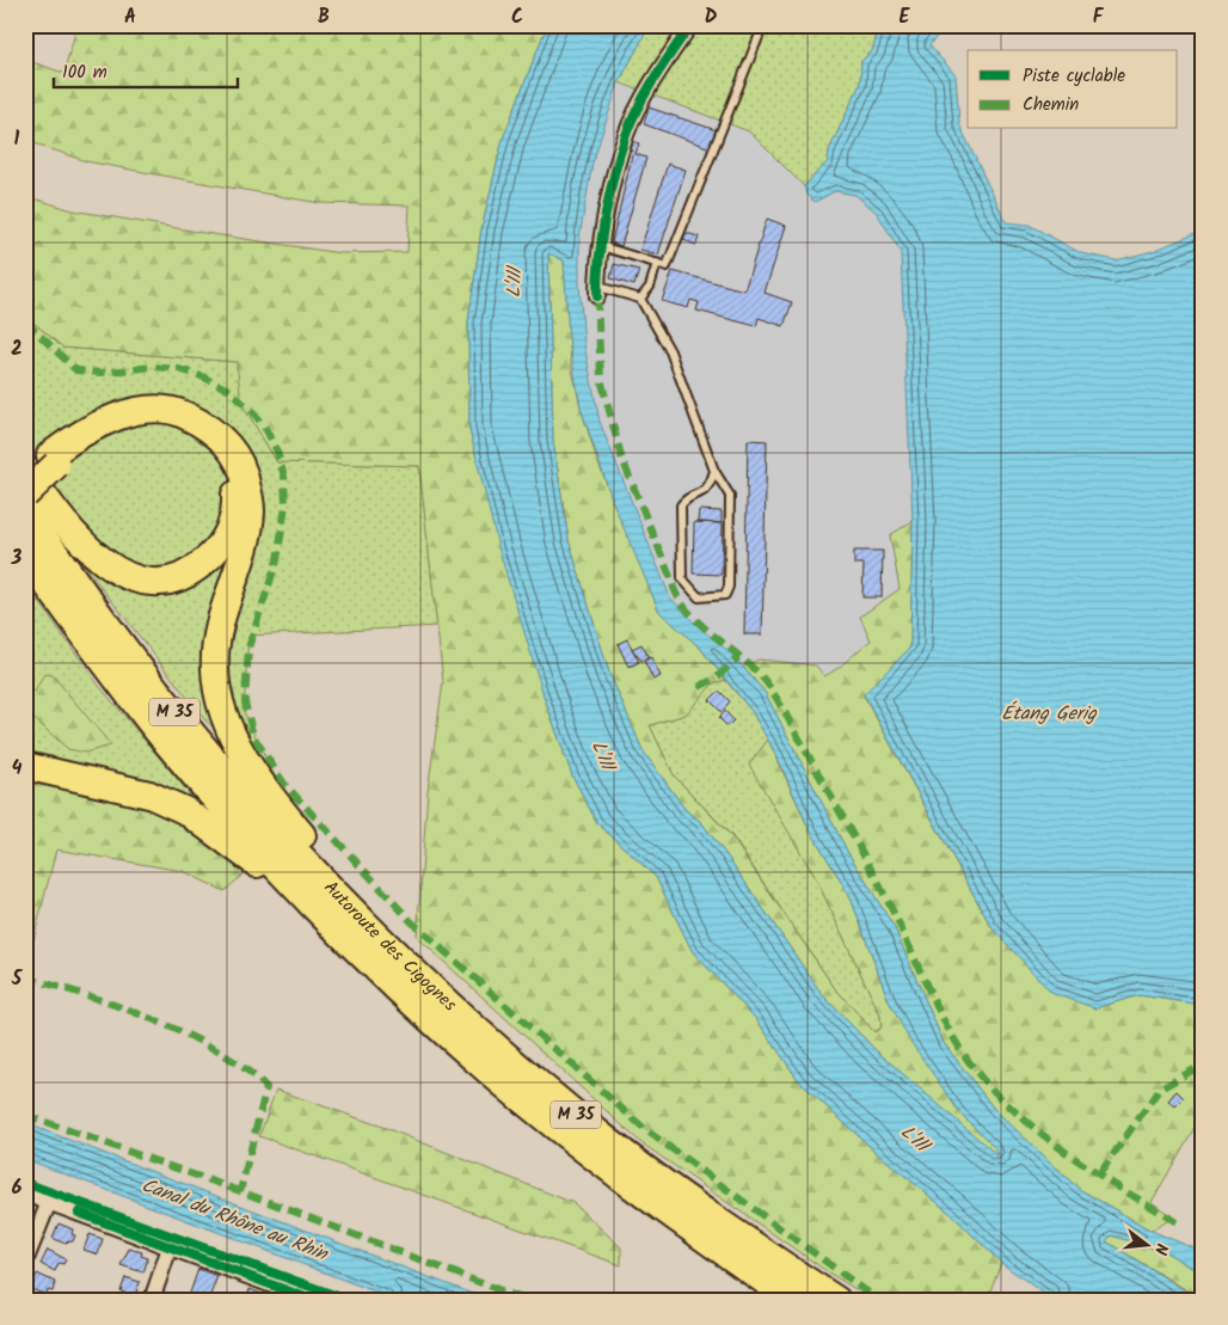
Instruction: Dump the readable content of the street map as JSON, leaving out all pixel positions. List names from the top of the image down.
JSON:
{
  "streets": {
    "highway": ["M 35", "Autoroute des Cigognes"]
  },
  "water": ["L'Ill", "Étang Gerig", "Canal du Rhône au Rhin"],
  "legend": ["Piste cyclable", "Chemin"],
  "scale_bar": "100 m",
  "north": "right",
  "grid": {
    "columns": [
      "A",
      "B",
      "C",
      "D",
      "E",
      "F"
    ],
    "rows": [
      "1",
      "2",
      "3",
      "4",
      "5",
      "6"
    ]
  }
}
